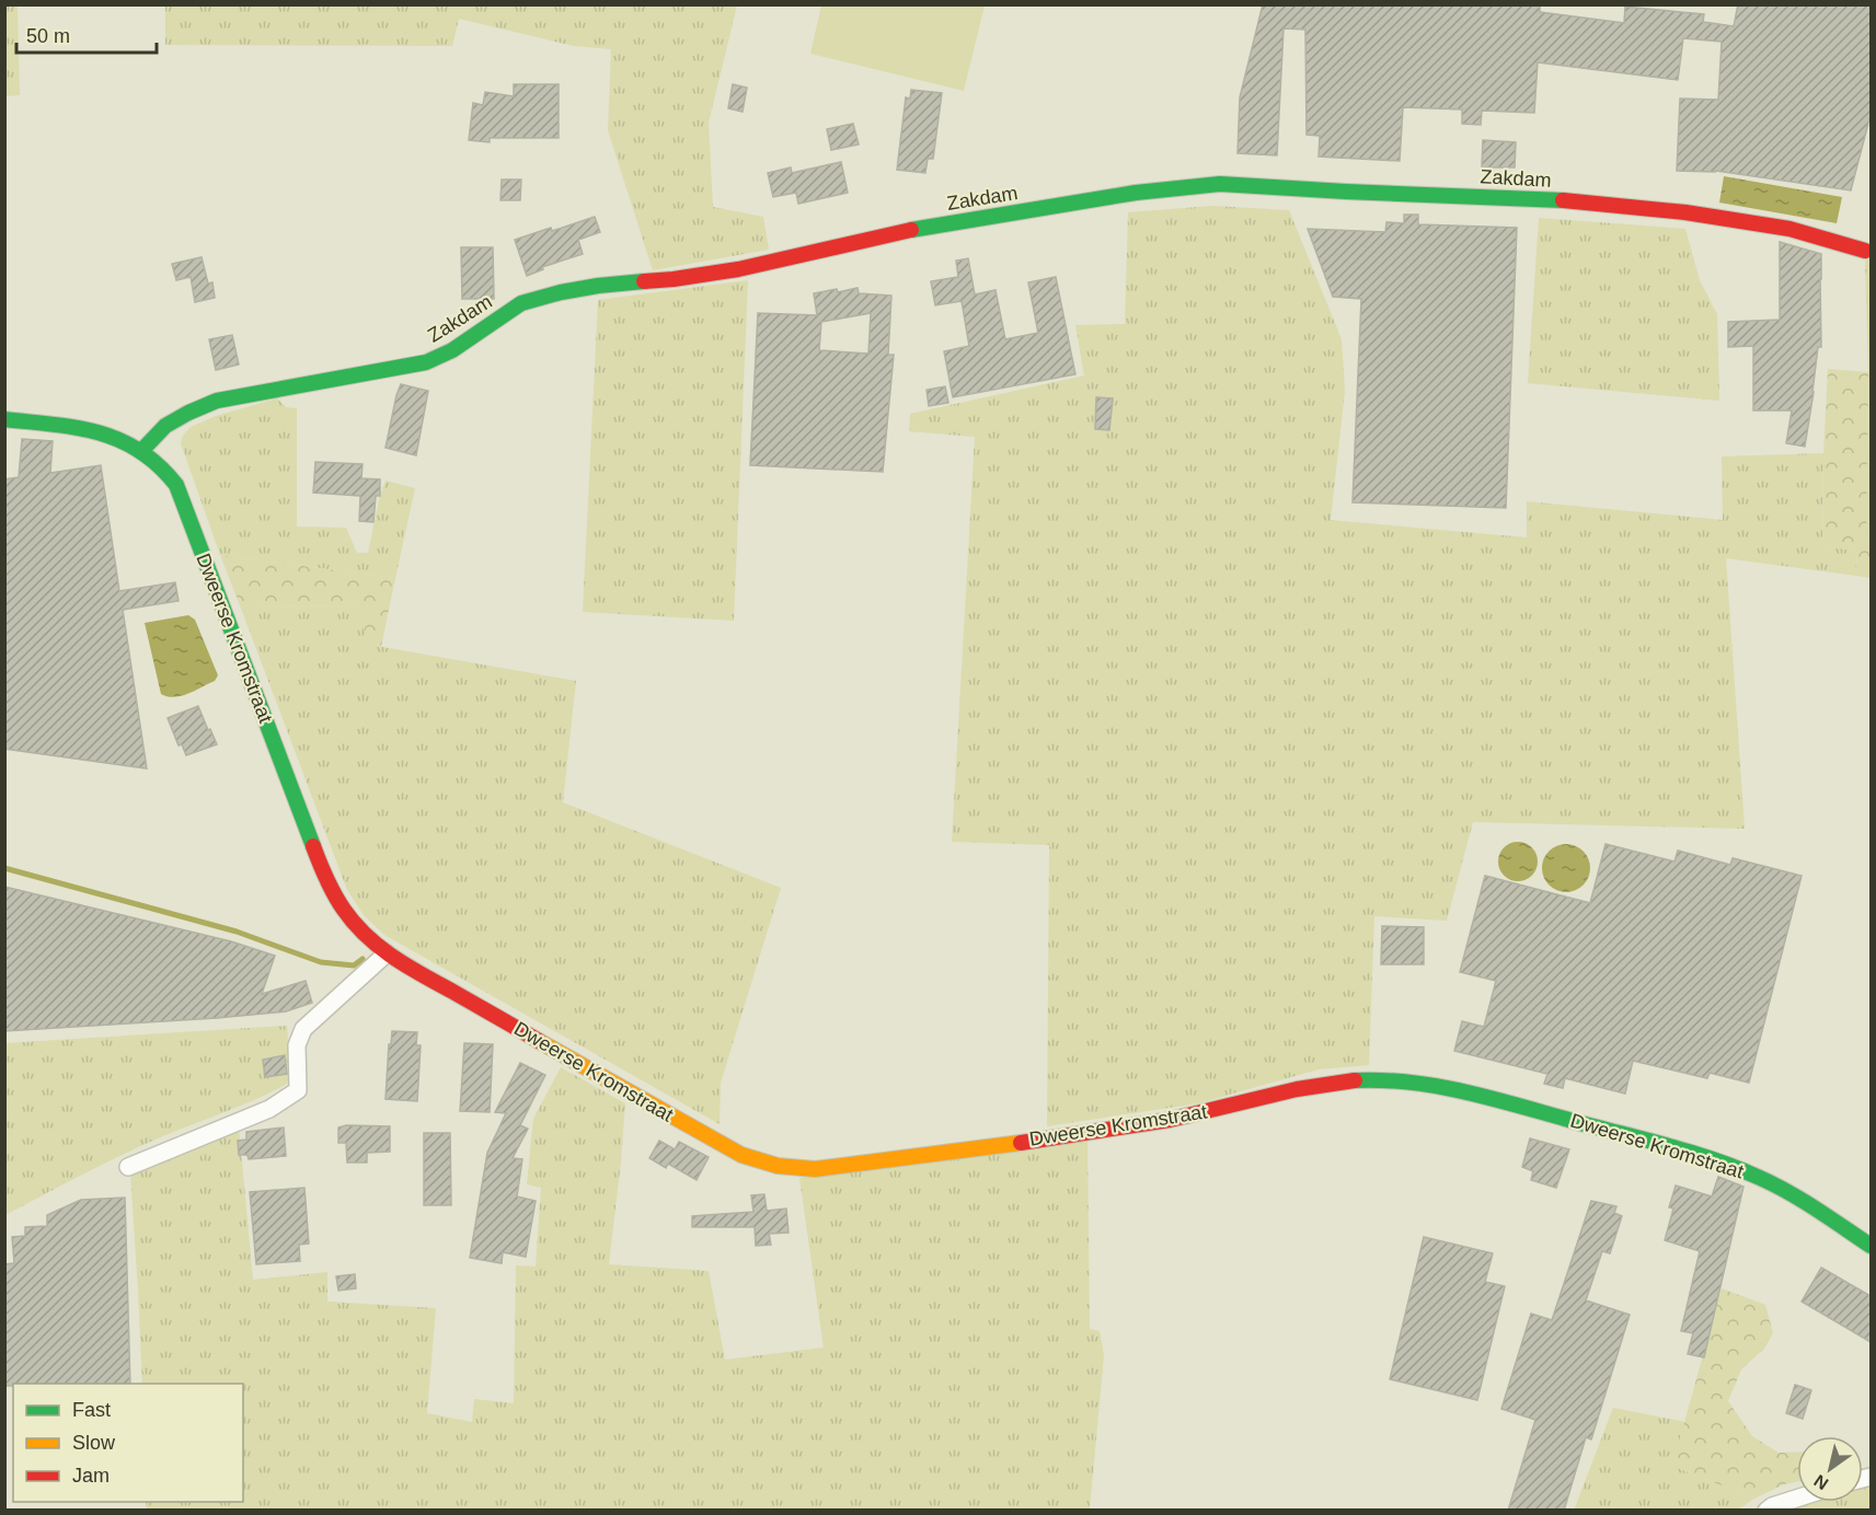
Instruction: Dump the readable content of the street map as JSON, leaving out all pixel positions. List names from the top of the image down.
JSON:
{
  "streets": {
    "street": ["Zakdam", "Dweerse Kromstraat"]
  },
  "crossings": [
    ["Zakdam", "Dweerse Kromstraat"]
  ],
  "legend": ["Fast", "Slow", "Jam"],
  "scale_bar": "50 m",
  "north": "bottom left"
}
